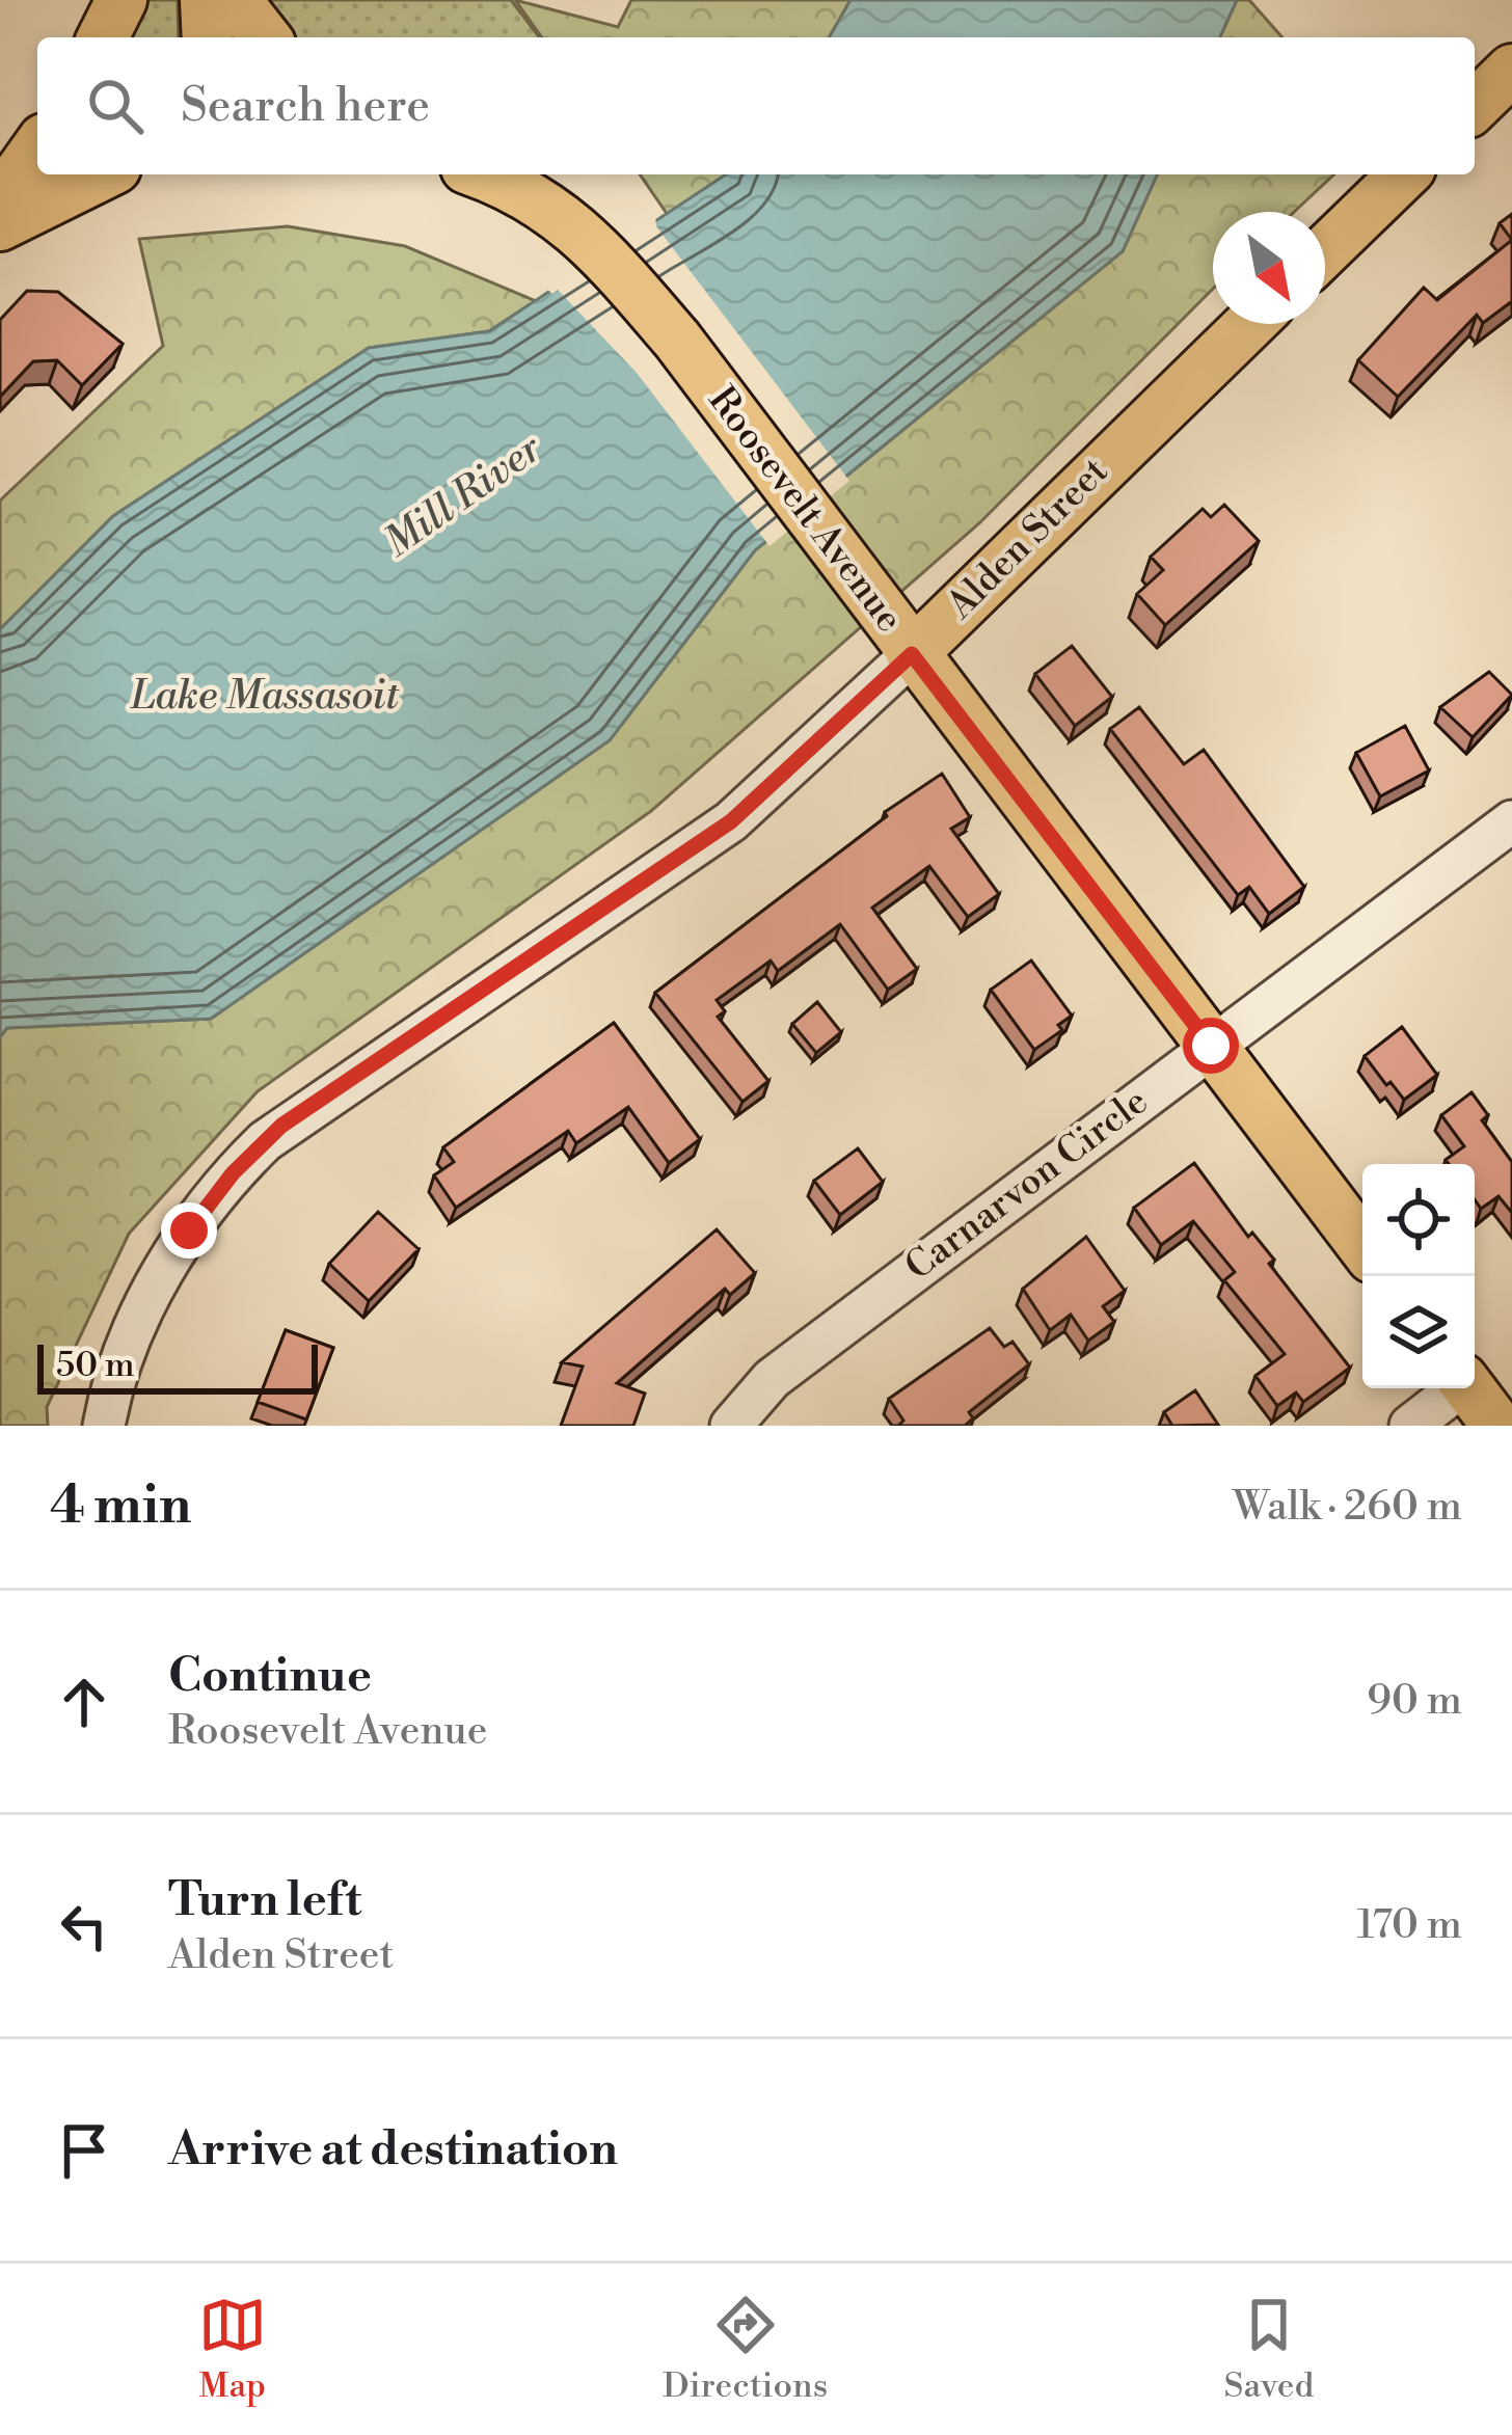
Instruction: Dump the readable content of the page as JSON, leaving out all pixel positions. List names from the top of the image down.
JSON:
{
  "streets": {
    "main road": ["Roosevelt Avenue", "Alden Street"],
    "street": ["Carnarvon Circle"]
  },
  "crossings": [
    ["Roosevelt Avenue", "Alden Street"],
    ["Roosevelt Avenue", "Carnarvon Circle"]
  ],
  "water": ["Mill River", "Lake Massasoit"],
  "scale_bar": "50 m",
  "north": "bottom right",
  "page": {
    "search": "Search here",
    "scale": "50 m",
    "heading": ["4 min", "Walk · 260 m"],
    "list": [
      ["Continue", "Roosevelt Avenue", "90 m"],
      ["Turn left", "Alden Street", "170 m"],
      "Arrive at destination"
    ],
    "nav": ["Map", "Directions", "Saved"]
  }
}
